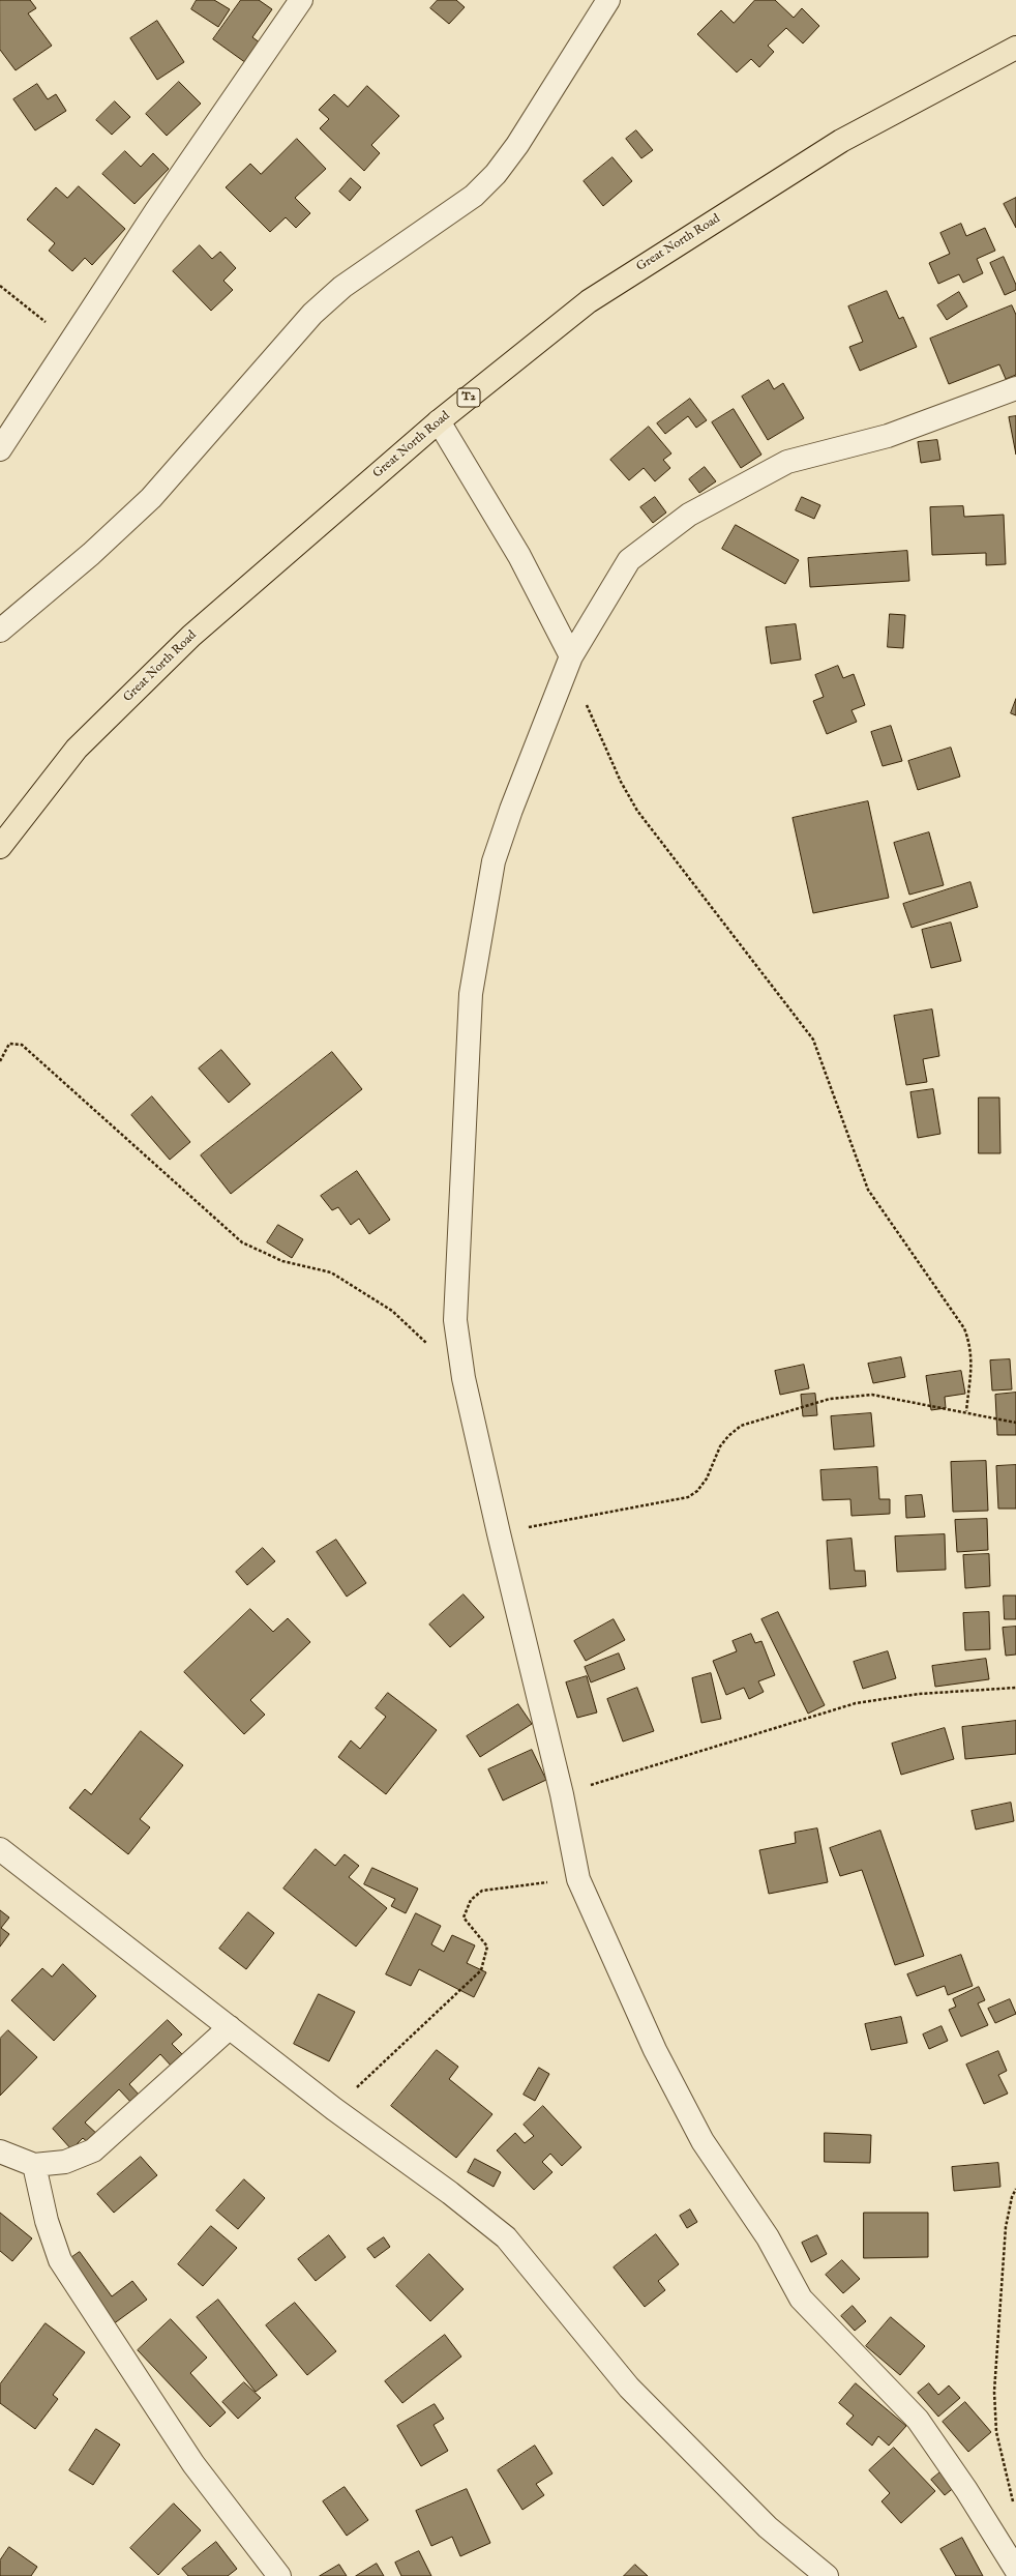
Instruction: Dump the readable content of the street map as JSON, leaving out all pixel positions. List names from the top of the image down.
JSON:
{
  "streets": {
    "highway": ["Great North Road", "T2"]
  }
}
